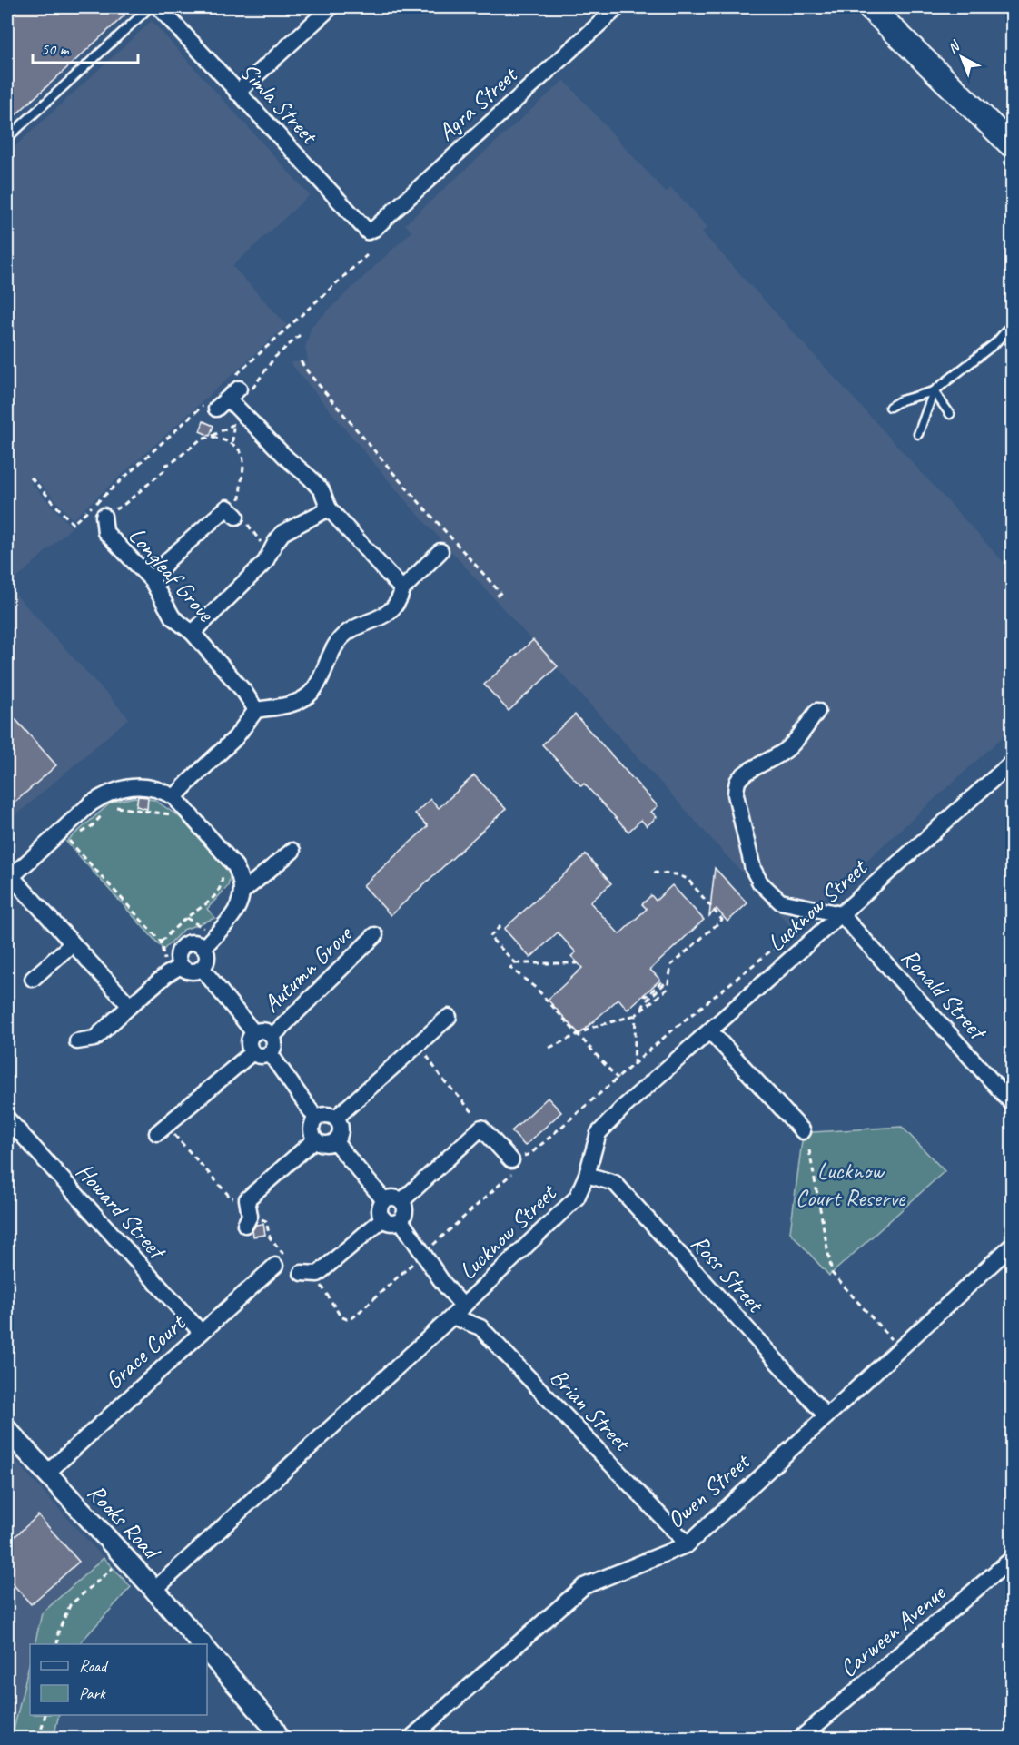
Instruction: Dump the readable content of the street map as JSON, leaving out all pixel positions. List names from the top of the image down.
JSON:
{
  "streets": {
    "street": [
      "Simla Street",
      "Agra Street",
      "Longleaf Grove",
      "Lucknow Street",
      "Autumn Grove",
      "Ronald Street",
      "Howard Street",
      "Ross Street",
      "Grace Court",
      "Brian Street",
      "Owen Street",
      "Rooks Road",
      "Carween Avenue"
    ]
  },
  "crossings": [
    ["Simla Street", "Agra Street"],
    ["Lucknow Street", "Ronald Street"],
    ["Lucknow Street", "Ross Street"],
    ["Lucknow Street", "Brian Street"],
    ["Lucknow Street", "Rooks Road"],
    ["Howard Street", "Grace Court"],
    ["Ross Street", "Owen Street"],
    ["Grace Court", "Rooks Road"],
    ["Brian Street", "Owen Street"]
  ],
  "parks": ["Lucknow Court Reserve"],
  "legend": ["Road", "Park"],
  "scale_bar": "50 m",
  "north": "top left"
}
